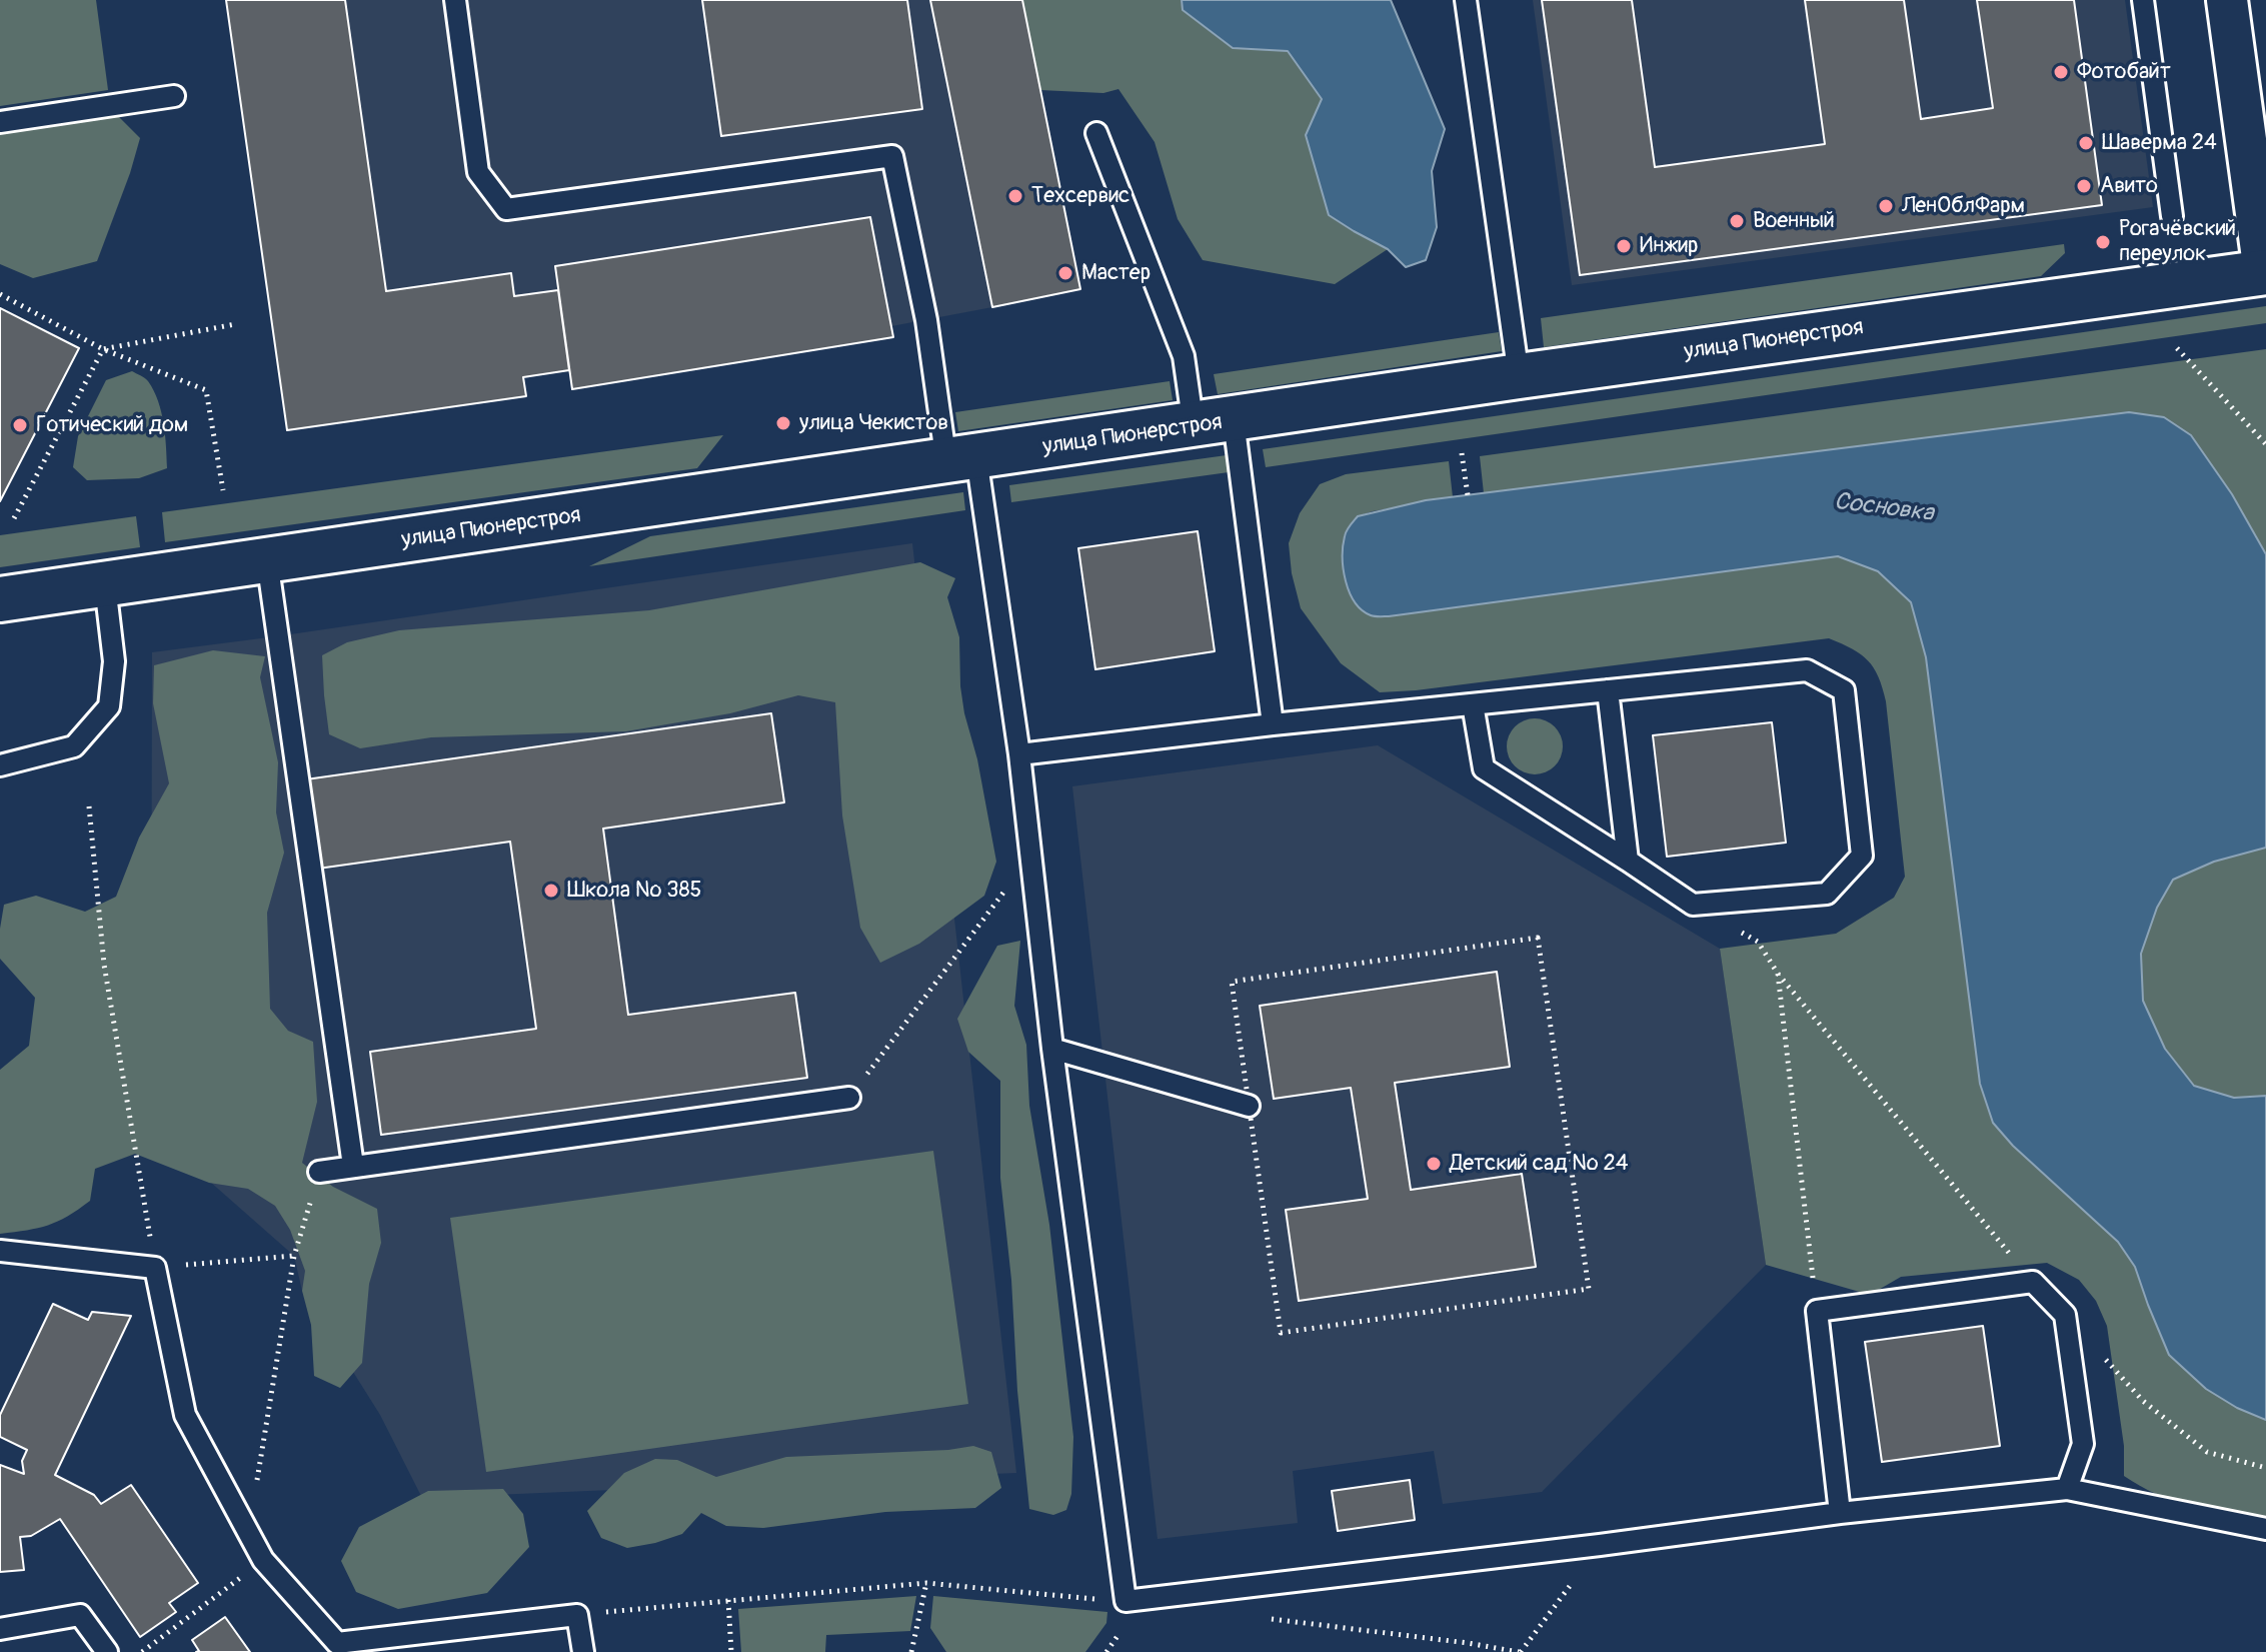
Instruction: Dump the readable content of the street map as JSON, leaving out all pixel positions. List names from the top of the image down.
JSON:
{
  "streets": {
    "street": ["улица Пионерстроя"]
  },
  "water": ["Сосновка"],
  "places": [
    "Фотобайт",
    "Шаверма 24",
    "Авито",
    "Техсервис",
    "ЛенОблФарм",
    "Военный",
    "Рогачёвский переулок",
    "Инжир",
    "Мастер",
    "улица Чекистов",
    "Готический дом",
    "Школа № 385",
    "Детский сад № 24"
  ]
}
